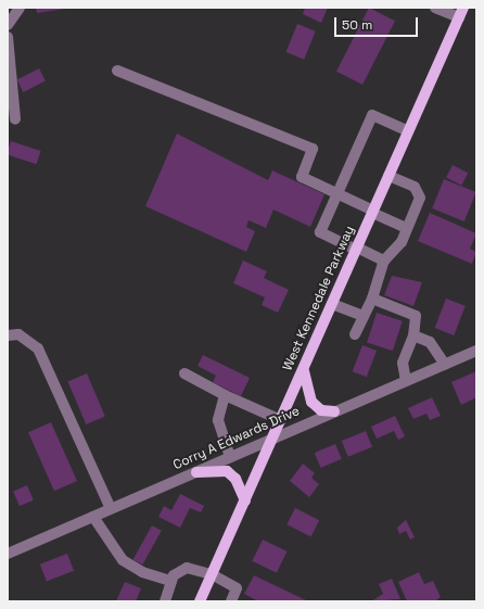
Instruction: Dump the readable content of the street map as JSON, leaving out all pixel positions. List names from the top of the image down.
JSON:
{
  "streets": {
    "main road": ["West Kennedale Parkway"],
    "street": ["Corry A Edwards Drive"]
  },
  "crossings": [
    ["West Kennedale Parkway", "Corry A Edwards Drive"]
  ],
  "scale_bar": "50 m"
}
